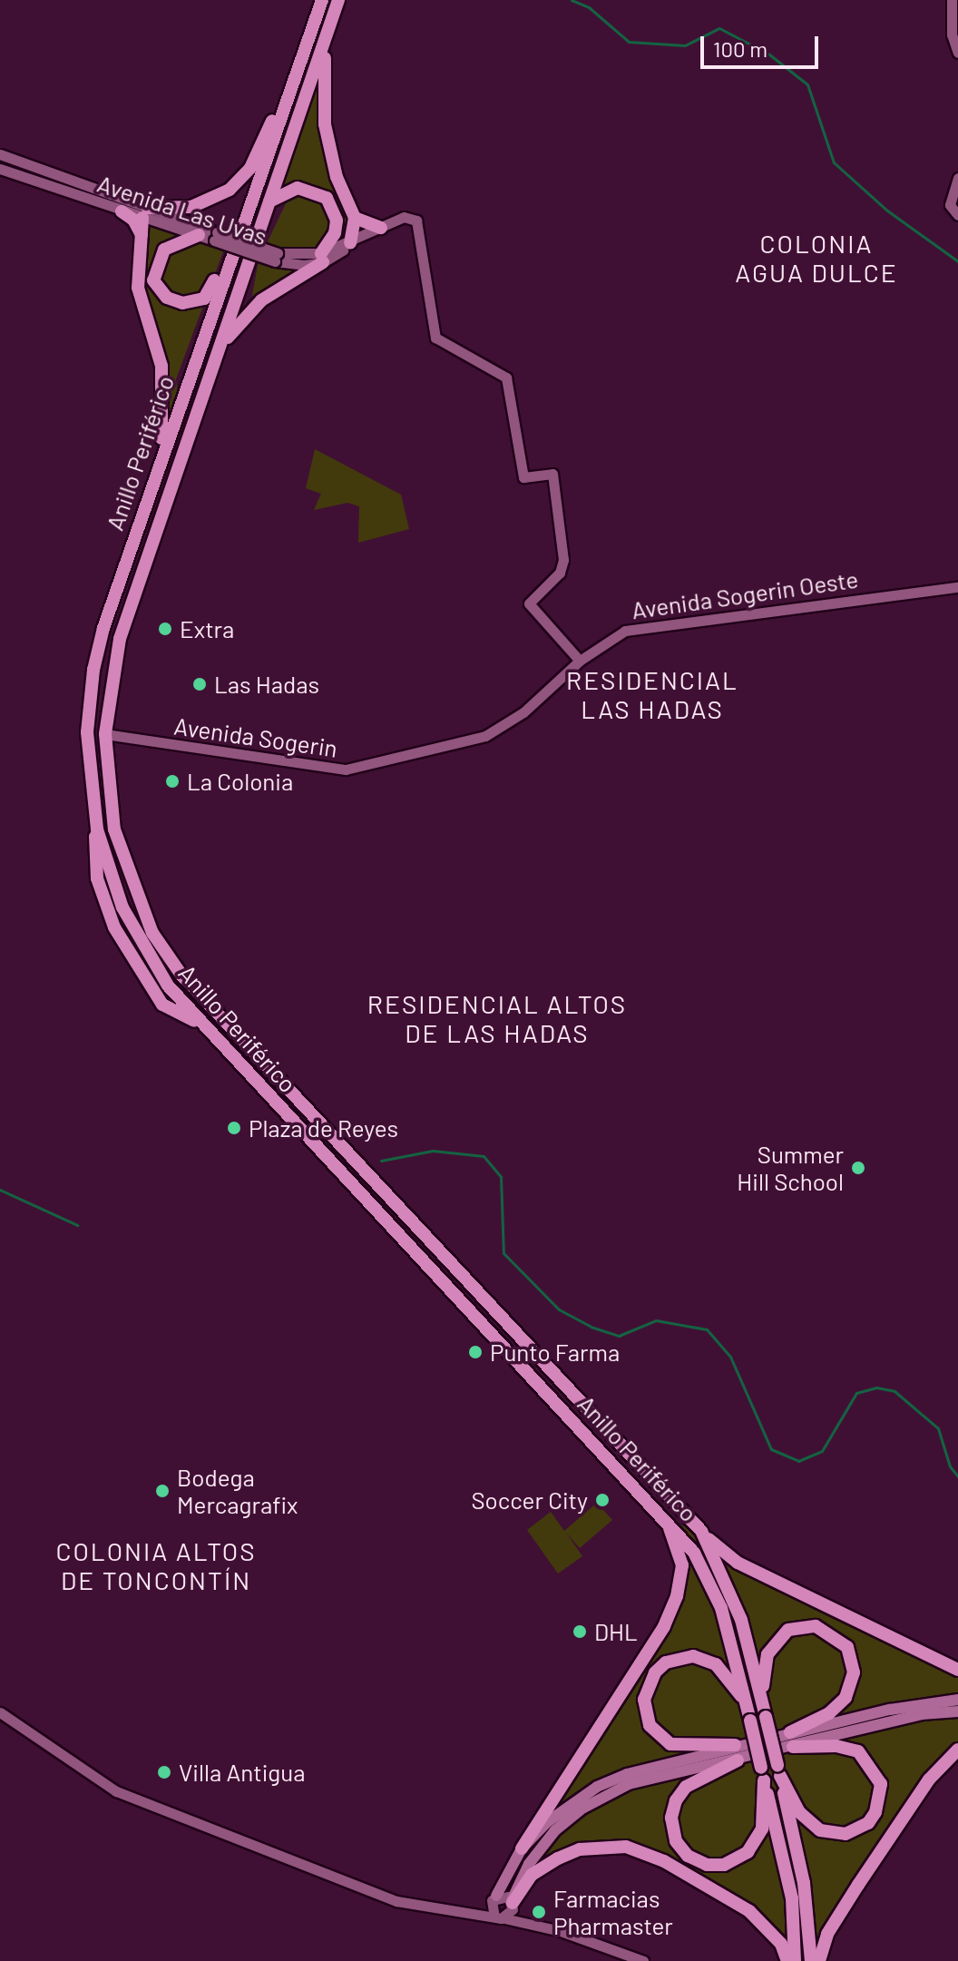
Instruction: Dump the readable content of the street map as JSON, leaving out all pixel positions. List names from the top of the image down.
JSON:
{
  "streets": {
    "highway": ["Anillo Periférico"],
    "street": ["Avenida Las Uvas", "Avenida Sogerin Oeste", "Avenida Sogerin"]
  },
  "crossings": [
    ["Avenida Las Uvas", "Avenida Sogerin Oeste"],
    ["Anillo Periférico", "Avenida Sogerin"],
    ["Avenida Sogerin Oeste", "Avenida Sogerin"]
  ],
  "districts": [
    "COLONIA AGUA DULCE",
    "RESIDENCIAL LAS HADAS",
    "RESIDENCIAL ALTOS DE LAS HADAS",
    "COLONIA ALTOS DE TONCONTÍN"
  ],
  "places": [
    "Extra",
    "Las Hadas",
    "La Colonia",
    "Plaza de Reyes",
    "Summer Hill School",
    "Punto Farma",
    "Bodega Mercagrafix",
    "Soccer City",
    "DHL",
    "Villa Antigua",
    "Farmacias Pharmaster"
  ],
  "scale_bar": "100 m"
}
